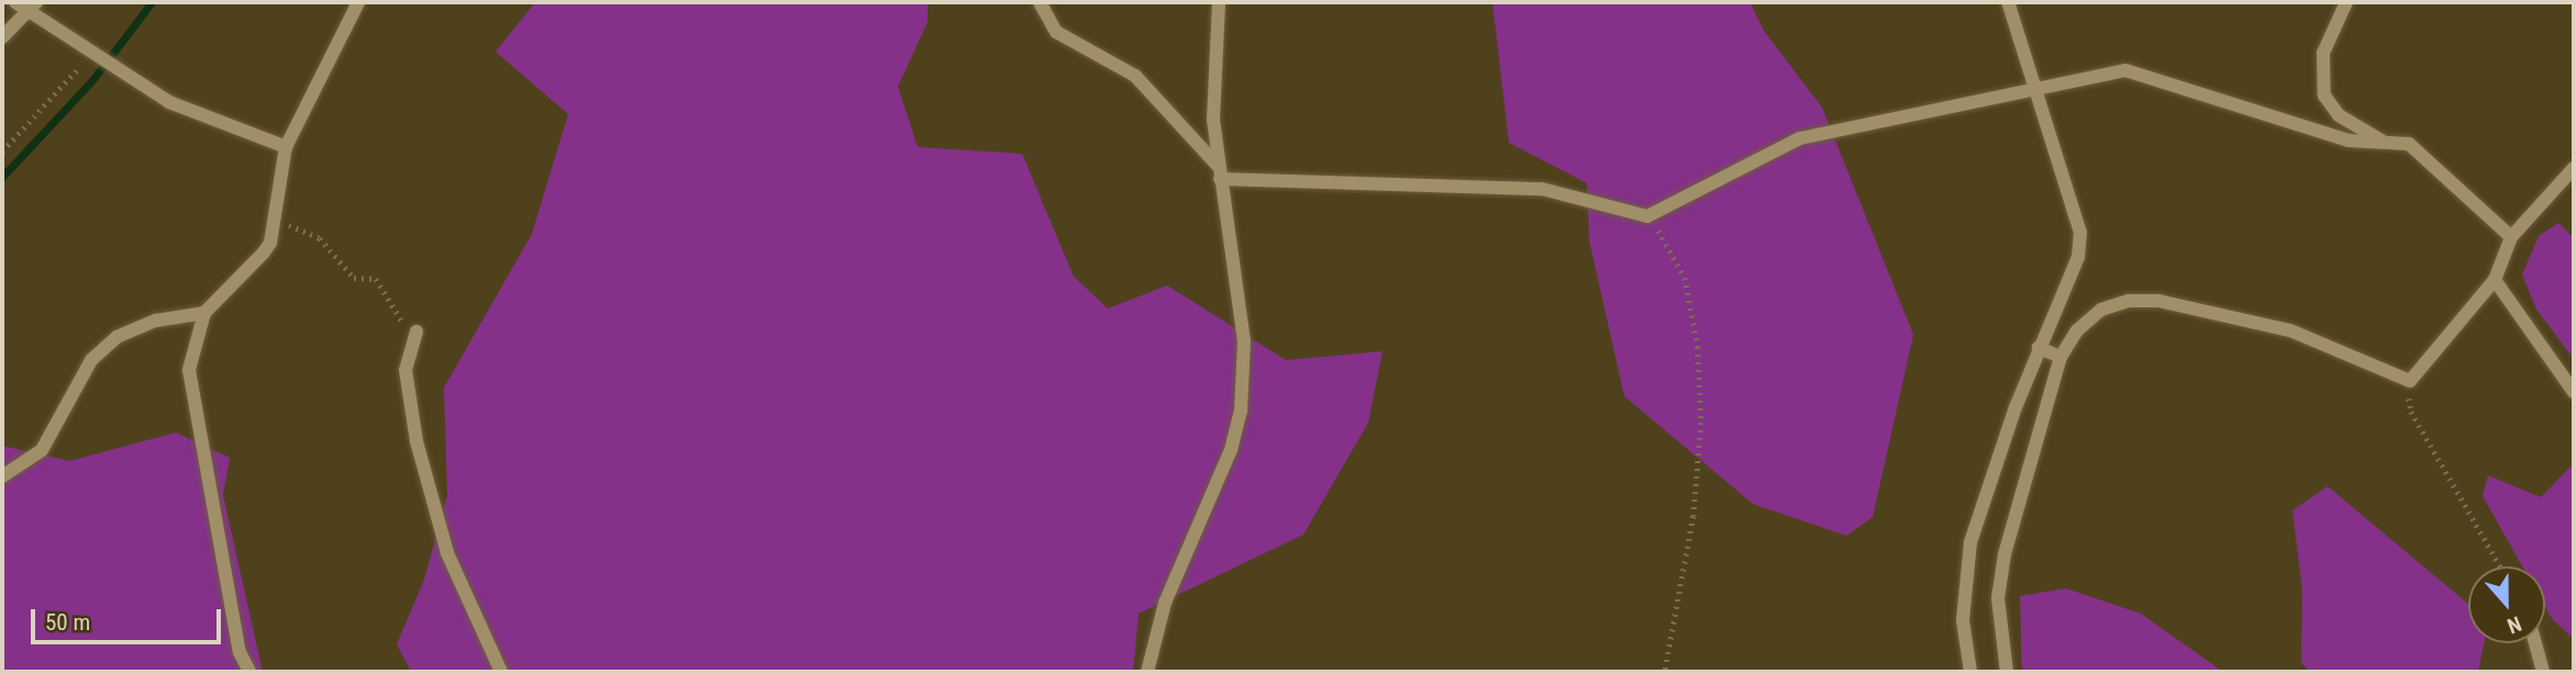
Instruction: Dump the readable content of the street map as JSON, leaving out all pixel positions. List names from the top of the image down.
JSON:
{
  "scale_bar": "50 m",
  "north": "bottom"
}
